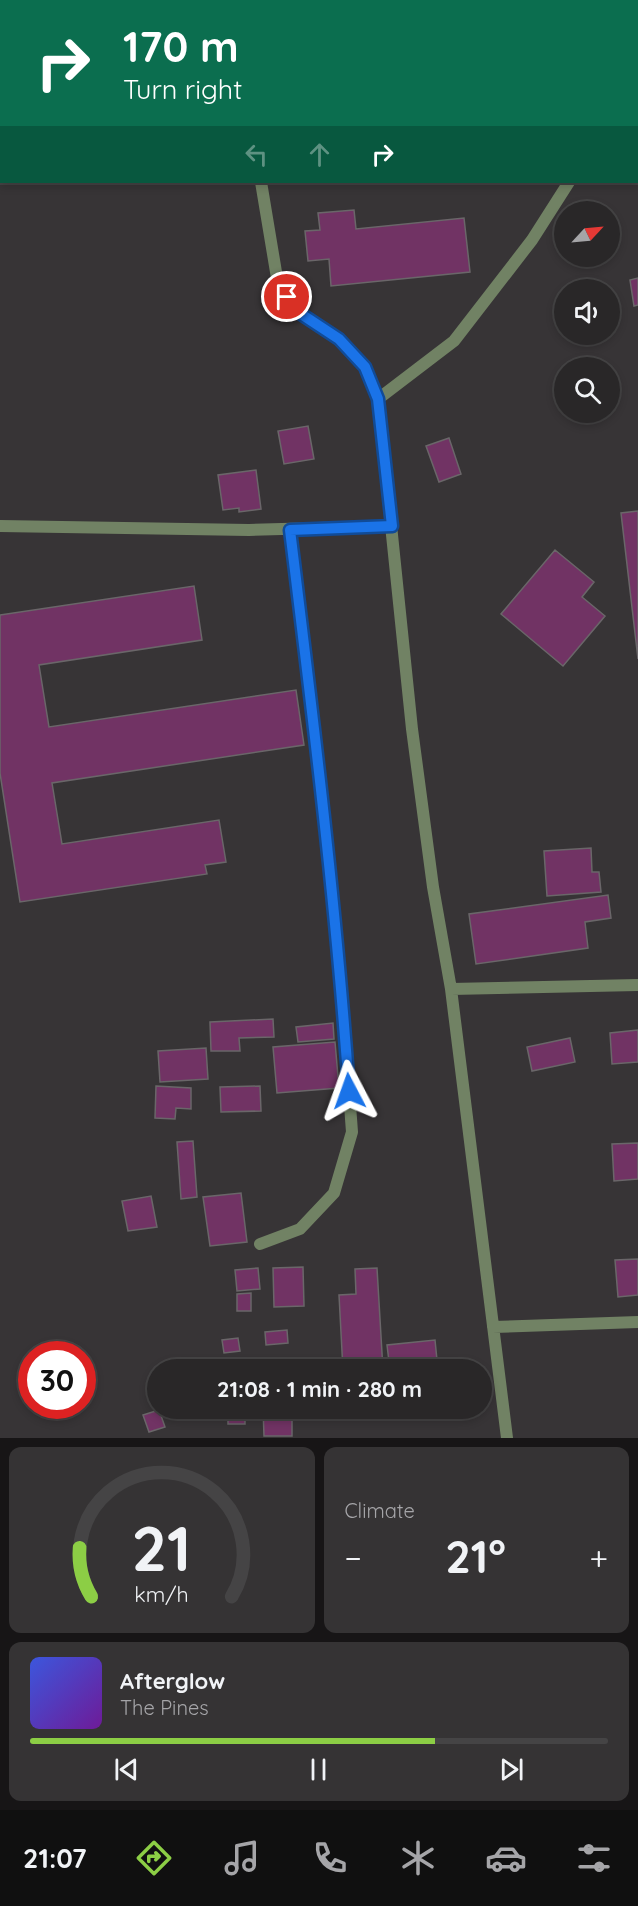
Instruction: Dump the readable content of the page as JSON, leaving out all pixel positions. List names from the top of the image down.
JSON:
{
  "north": "top right",
  "page": {
    "turn": ["170 m", "Turn right"],
    "limit": "30",
    "trip": "21:08 · 1 min · 280 m",
    "tile": "Climate",
    "heat": ["−", "21°", "+"],
    "song": ["Afterglow", "The Pines"],
    "tabs": "21:07",
    "gauge": ["21", "km/h"]
  }
}
